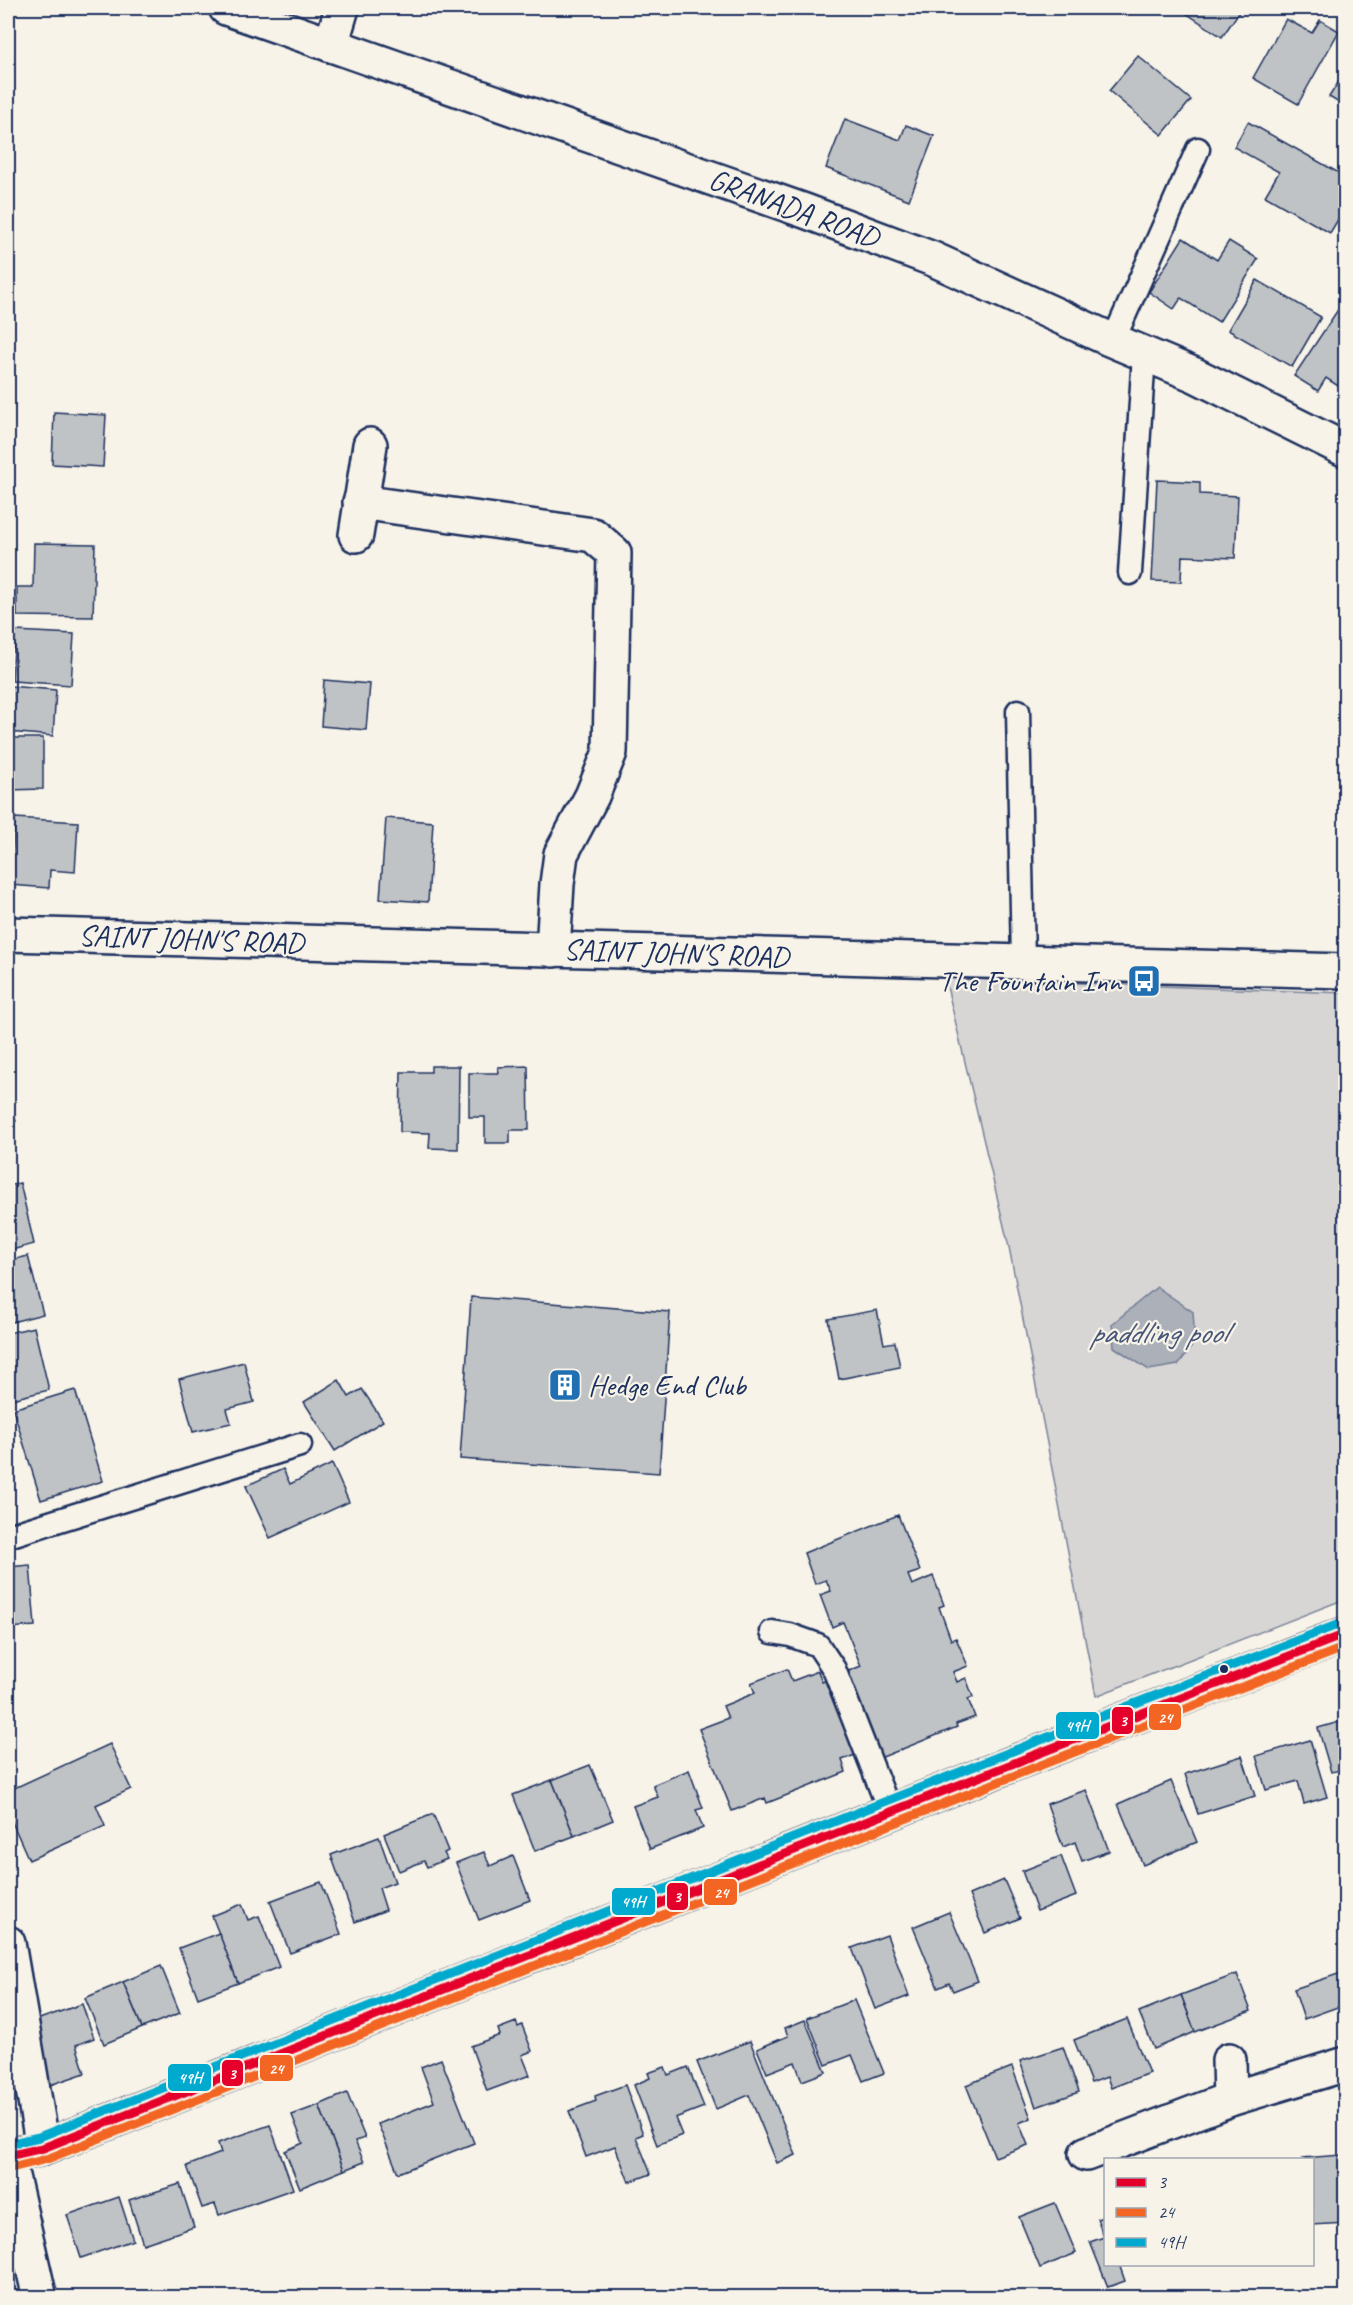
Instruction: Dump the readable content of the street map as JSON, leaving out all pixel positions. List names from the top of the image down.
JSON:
{
  "streets": {
    "street": ["GRANADA ROAD", "SAINT JOHN'S ROAD"]
  },
  "water": ["paddling pool"],
  "places": {
    "bus stop": ["The Fountain Inn"],
    "building": ["Hedge End Club"]
  },
  "lines": ["transit line 49H", "transit line 3", "transit line 24"],
  "legend": ["3", "24", "49H"]
}
